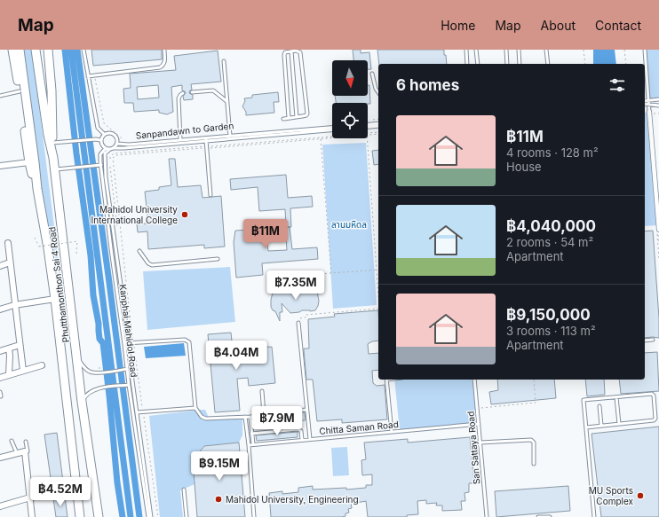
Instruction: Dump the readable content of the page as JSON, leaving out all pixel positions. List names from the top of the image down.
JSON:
{
  "streets": {
    "main road": ["Phutthamonthon Sai 4 Road"],
    "lane": ["Kanphai Mahidol Road", "Chitta Saman Road", "San Sattaya Road"],
    "path": ["Sanpandawn to Garden"]
  },
  "crossings": [
    ["Chitta Saman Road", "San Sattaya Road"]
  ],
  "parks": ["ลานมหิดล"],
  "places": ["Mahidol University International College", "MU Sports Complex", "Mahidol University, Engineering"],
  "north": "bottom",
  "page": {
    "header": "Map",
    "nav": [
      "Home",
      "Map",
      "About",
      "Contact"
    ],
    "heading": "6 homes",
    "list": [
      {
        "name": "฿11M",
        "note": "4 rooms · 128 m² · House"
      },
      {
        "name": "฿4,040,000",
        "note": "2 rooms · 54 m² · Apartment"
      },
      {
        "name": "฿9,150,000",
        "note": "3 rooms · 113 m² · Apartment"
      }
    ],
    "price": [
      "฿11M",
      "฿7.35M",
      "฿4.04M",
      "฿7.9M",
      "฿9.15M",
      "฿4.52M"
    ]
  }
}
